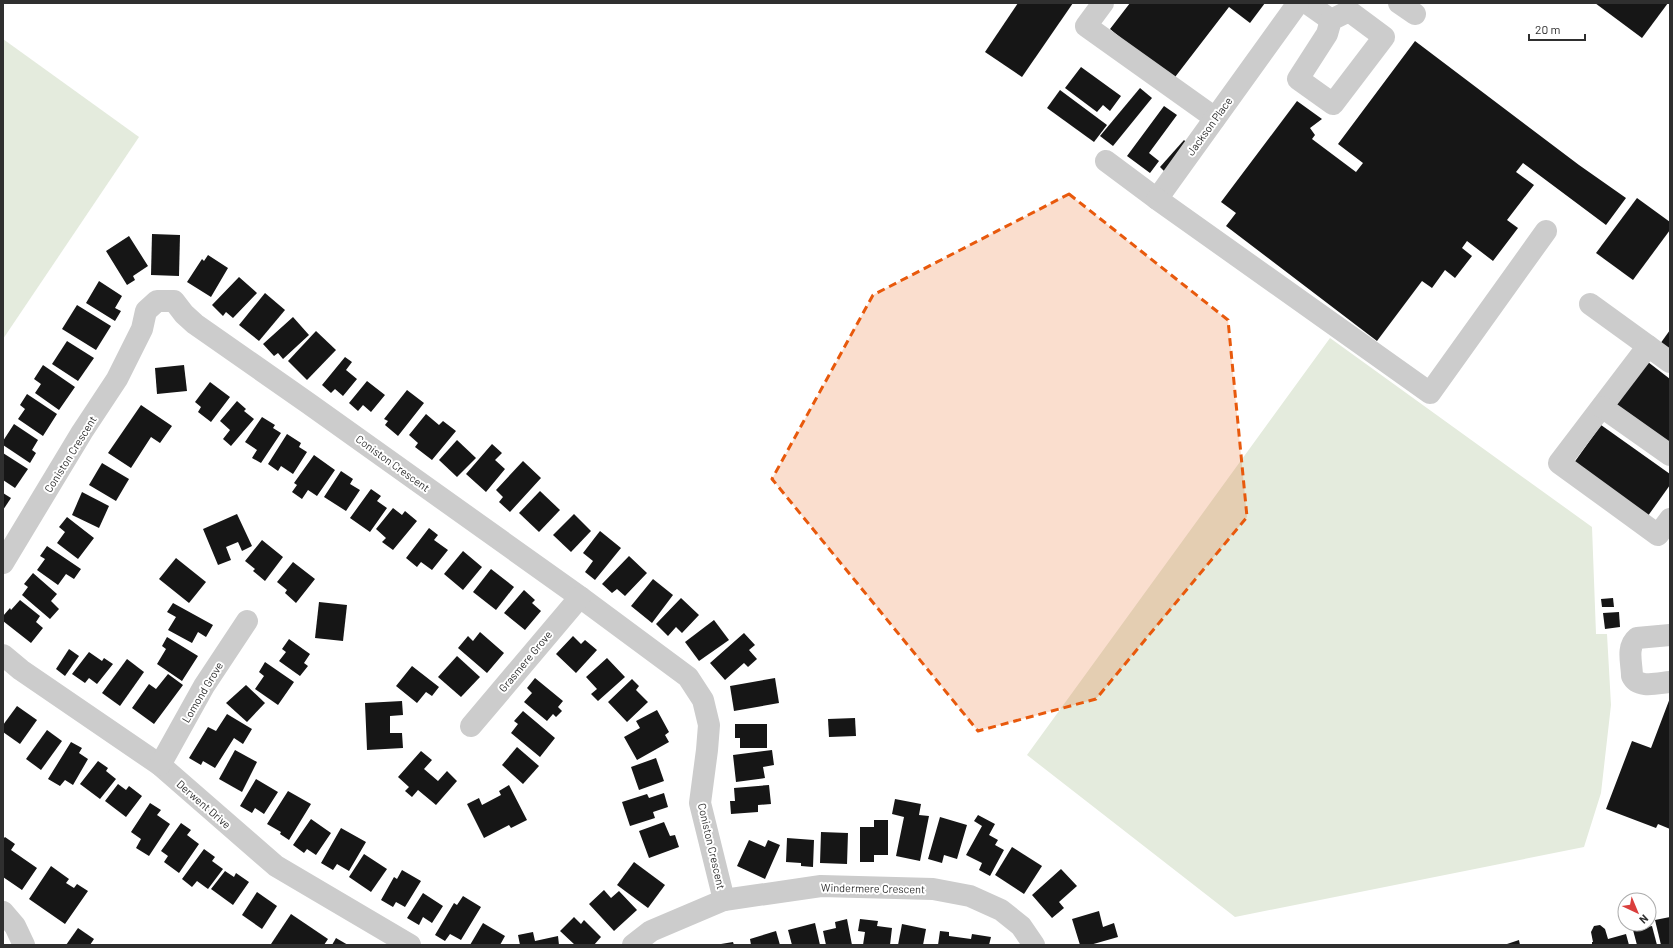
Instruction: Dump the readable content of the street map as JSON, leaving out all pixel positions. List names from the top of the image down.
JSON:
{
  "streets": {
    "street": [
      "Jackson Place",
      "Coniston Crescent",
      "Grasmere Grove",
      "Lomond Grove",
      "Derwent Drive",
      "Windermere Crescent"
    ]
  },
  "crossings": [
    ["Coniston Crescent", "Grasmere Grove"],
    ["Coniston Crescent", "Windermere Crescent"],
    ["Lomond Grove", "Derwent Drive"]
  ],
  "scale_bar": "20 m",
  "north": "bottom right"
}
